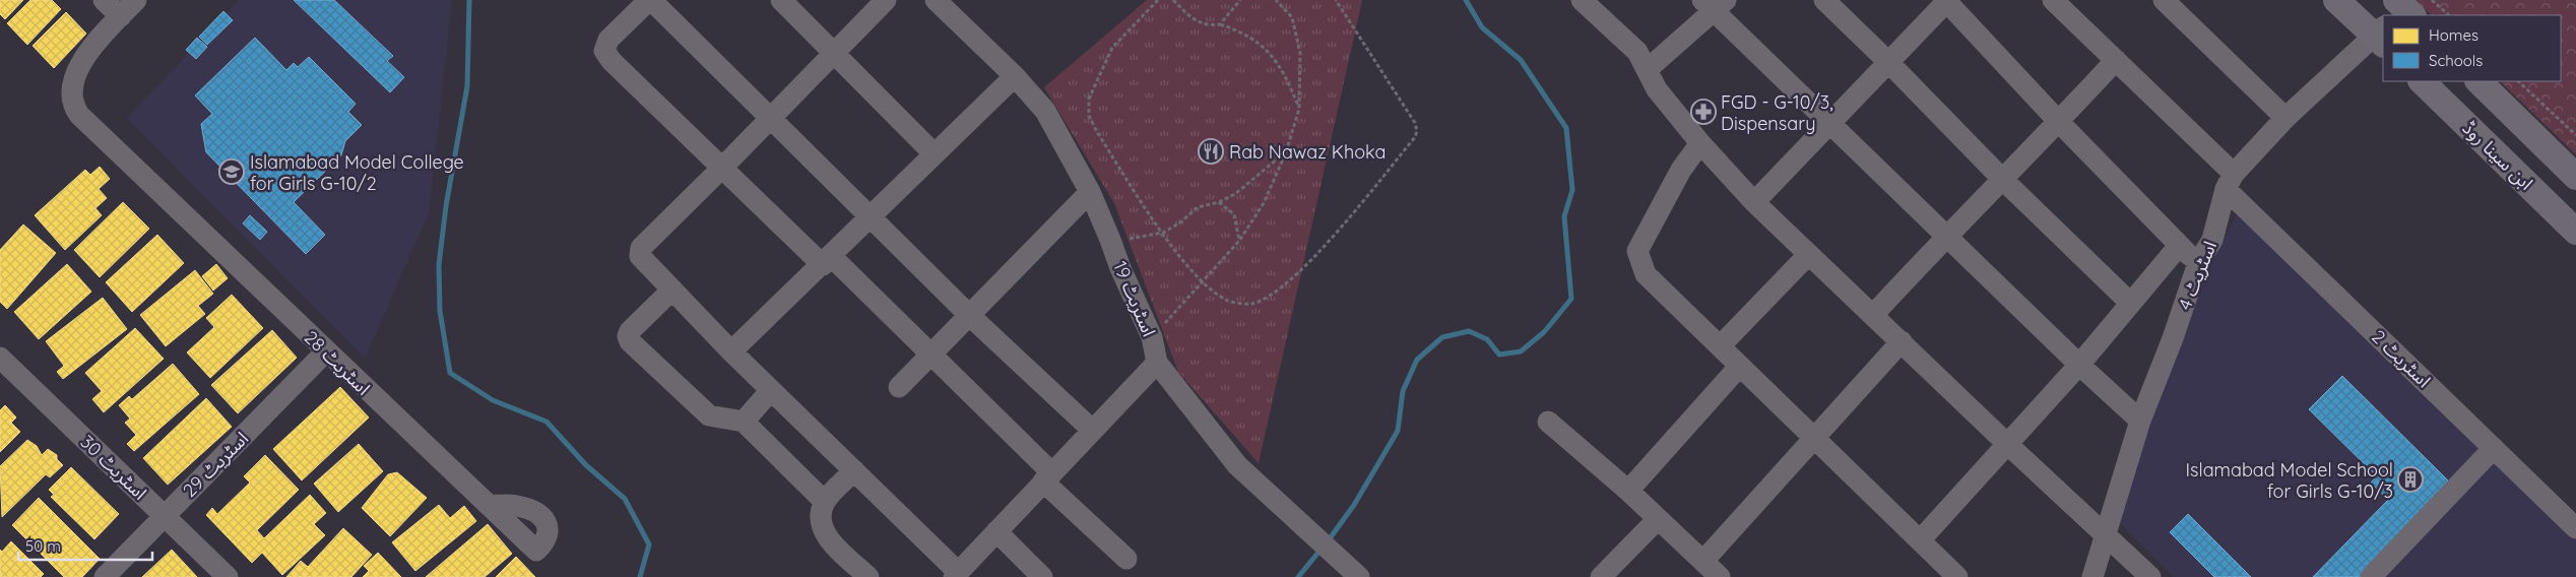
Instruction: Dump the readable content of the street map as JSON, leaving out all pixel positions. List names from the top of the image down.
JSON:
{
  "streets": {
    "main road": ["ابن سینا روڈ"],
    "street": [
      "اسٹریٹ 4",
      "اسٹریٹ 19",
      "اسٹریٹ 2",
      "اسٹریٹ 28",
      "اسٹریٹ 29",
      "اسٹریٹ 30"
    ]
  },
  "crossings": [
    ["اسٹریٹ 4", "اسٹریٹ 2"],
    ["اسٹریٹ 28", "اسٹریٹ 29"],
    ["اسٹریٹ 29", "اسٹریٹ 30"]
  ],
  "places": {
    "pharmacy": ["FGD - G-10/3, Dispensary"],
    "restaurant": ["Rab Nawaz Khoka"],
    "school or university": ["Islamabad Model College for Girls G-10/2"],
    "building": ["Islamabad Model School for Girls G-10/3"]
  },
  "legend": ["Homes", "Schools"],
  "scale_bar": "50 m"
}
